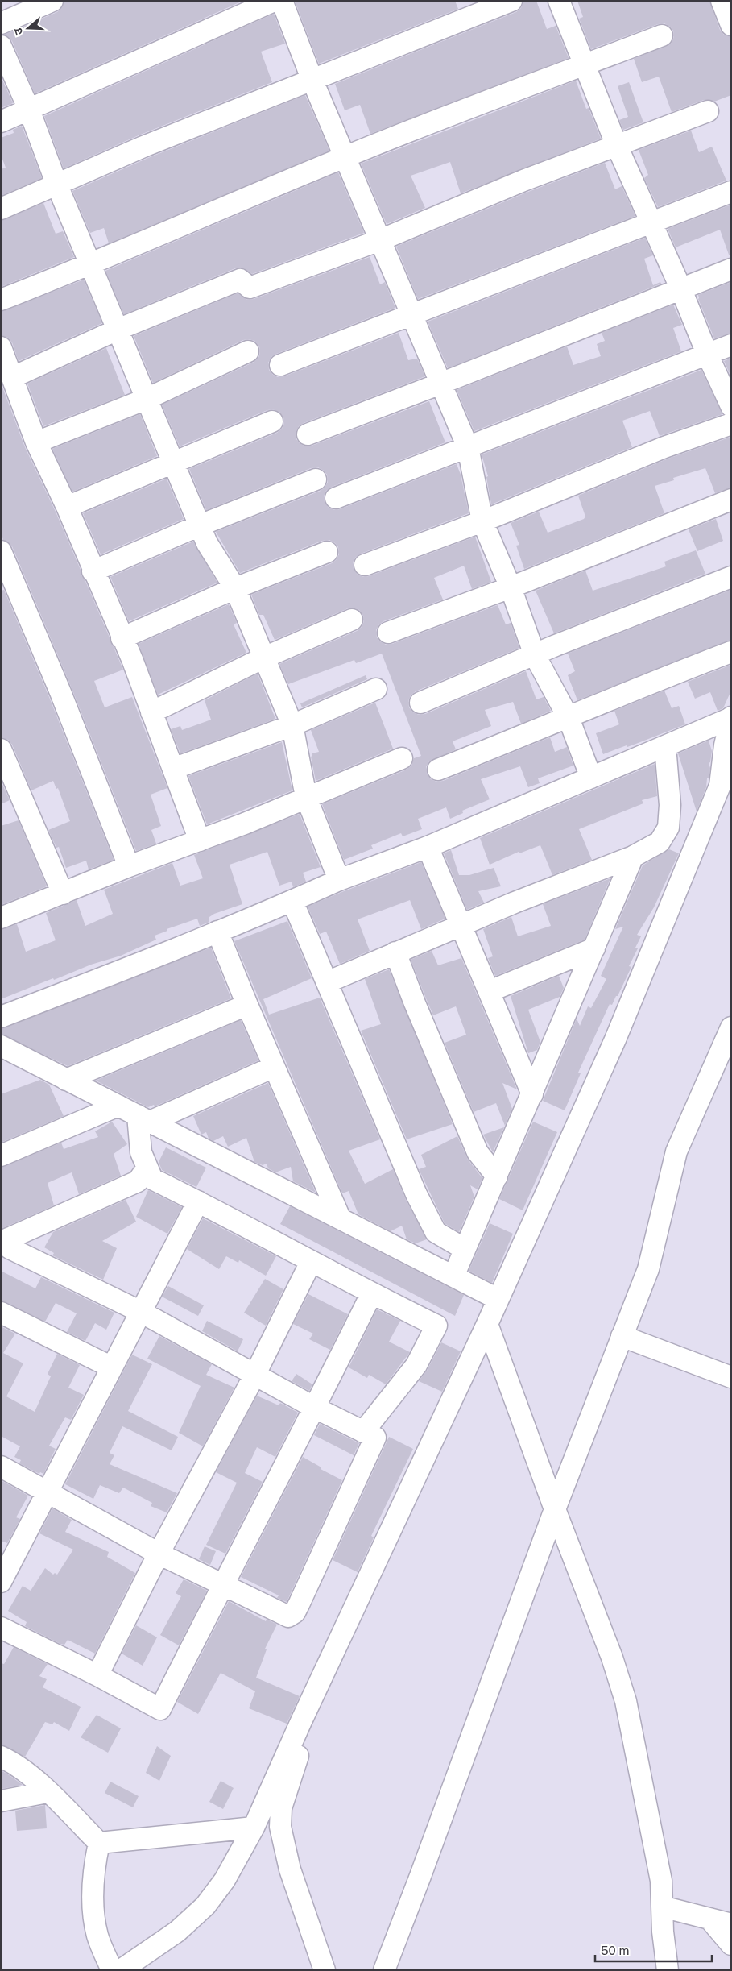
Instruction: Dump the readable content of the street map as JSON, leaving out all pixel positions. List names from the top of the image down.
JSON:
{
  "scale_bar": "50 m",
  "north": "left"
}
